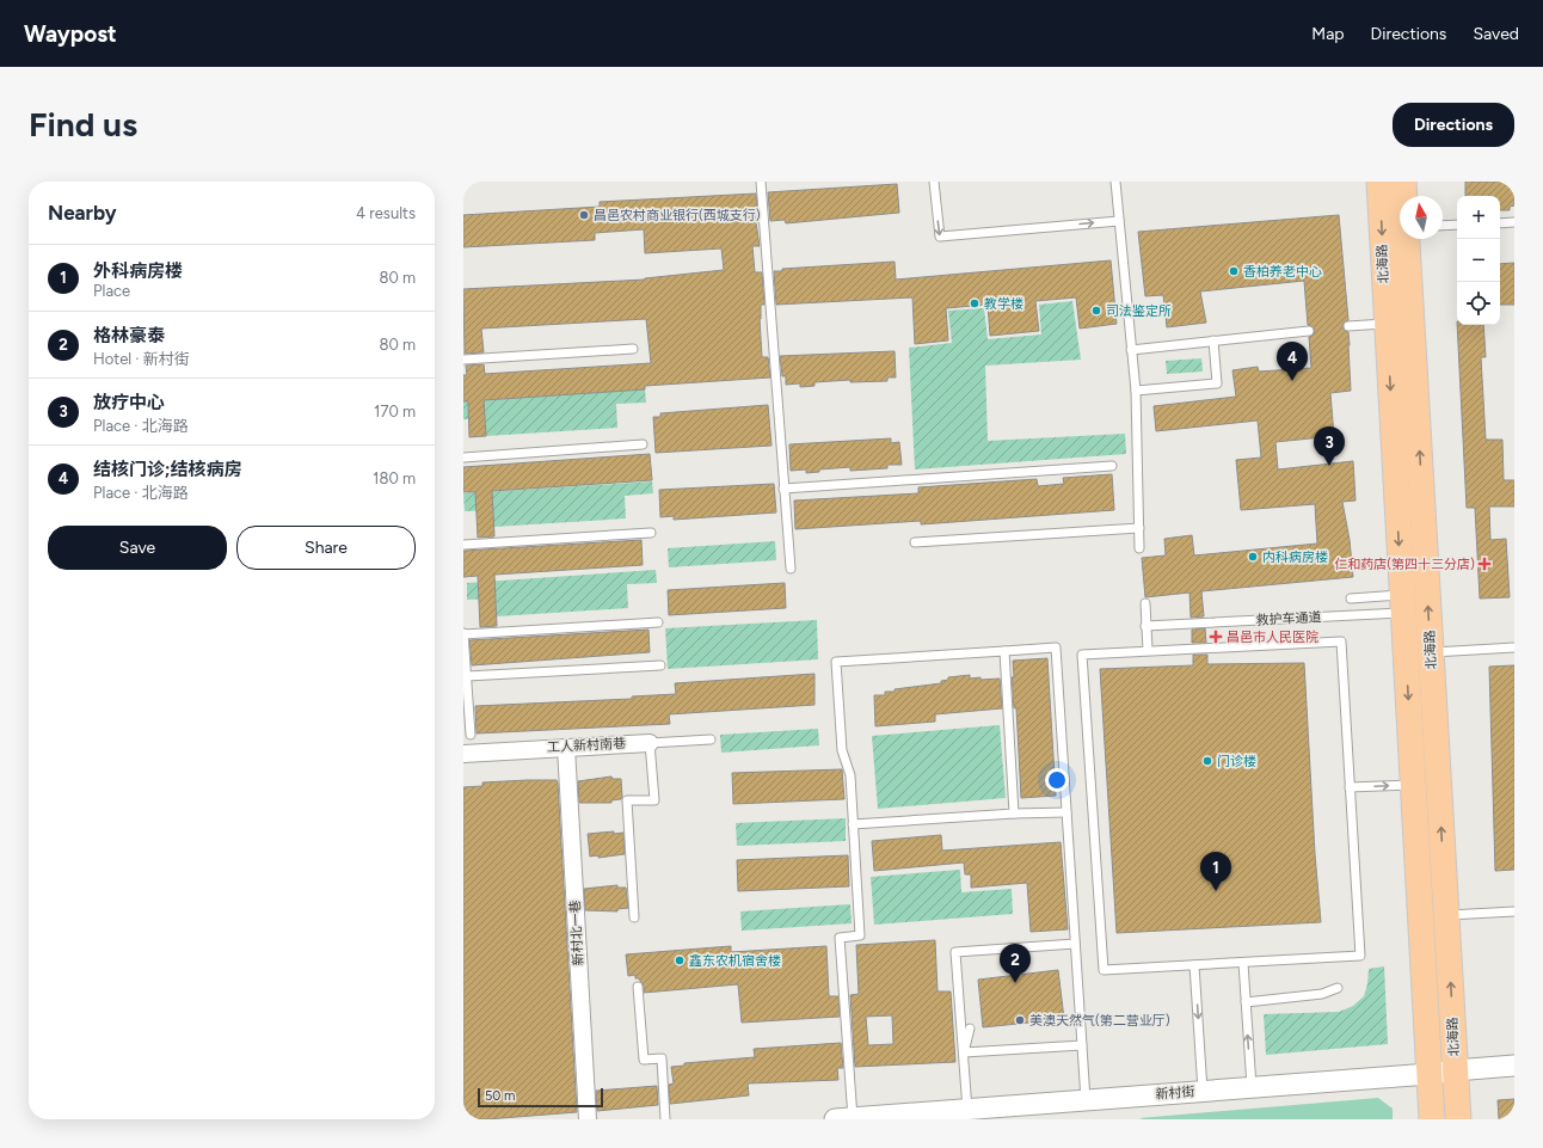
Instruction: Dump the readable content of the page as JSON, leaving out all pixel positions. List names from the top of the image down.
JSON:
{
  "streets": {
    "main road": ["北海路"],
    "street": ["工人新村南巷", "新村北一巷", "新村街"],
    "lane": ["救护车通道"]
  },
  "crossings": [
    ["北海路", "救护车通道"],
    ["北海路", "新村街"],
    ["工人新村南巷", "新村北一巷"]
  ],
  "places": {
    "other": [
      "昌邑农村商业银行(西城支行)",
      "香柏养老中心",
      "教学楼",
      "司法鉴定所",
      "内科病房楼",
      "门诊楼",
      "鑫东农机宿舍楼",
      "美澳天然气(第二营业厅)"
    ],
    "health": ["仁和药店(第四十三分店)", "昌邑市人民医院"]
  },
  "scale_bar": "50 m",
  "north": "top",
  "page": {
    "header": "Waypost",
    "nav": ["Map", "Directions", "Saved"],
    "buttons": [
      "Directions",
      ["Save", "Share"]
    ],
    "title": "Find us",
    "heading": ["Nearby", "4 results"],
    "map_buttons": ["+", "−"],
    "list": [
      {
        "mark": "1",
        "name": "外科病房楼",
        "note": "Place",
        "value": "80 m"
      },
      {
        "mark": "2",
        "name": "格林豪泰",
        "note": "Hotel · 新村街",
        "value": "80 m"
      },
      {
        "mark": "3",
        "name": "放疗中心",
        "note": "Place · 北海路",
        "value": "170 m"
      },
      {
        "mark": "4",
        "name": "结核门诊;结核病房",
        "note": "Place · 北海路",
        "value": "180 m"
      }
    ],
    "pins": [
      "4",
      "3",
      "1",
      "2"
    ],
    "scale": "50 m"
  }
}
